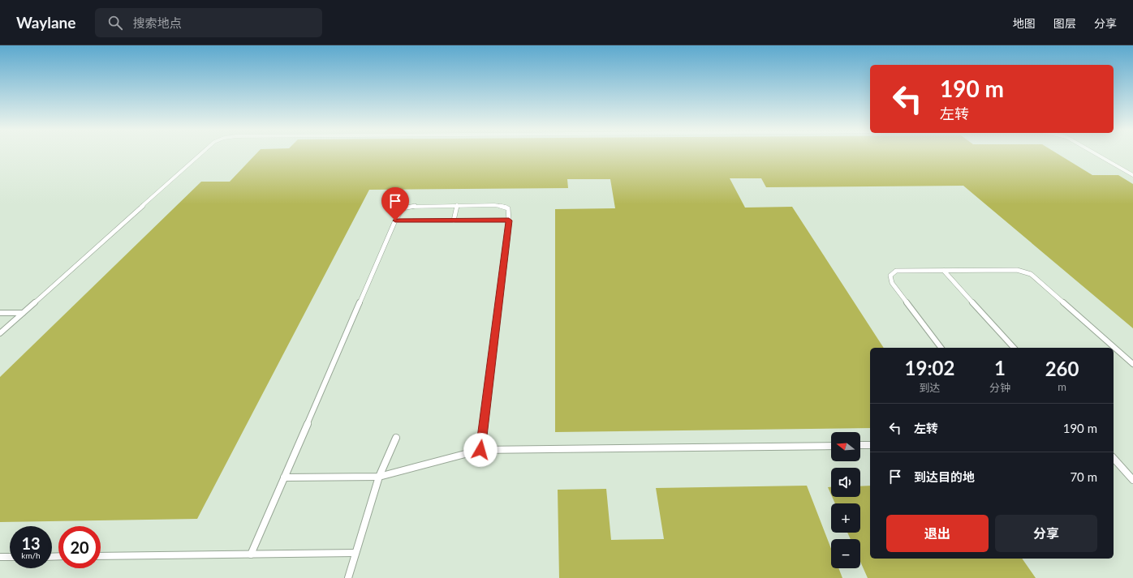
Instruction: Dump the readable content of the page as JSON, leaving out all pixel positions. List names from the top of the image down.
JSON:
{
  "north": "left",
  "page": {
    "header": "Waylane",
    "search": "搜索地点",
    "nav": ["地图", "图层", "分享"],
    "turn": ["190 m", "左转"],
    "eta": [
      "19:02",
      "到达",
      "1",
      "分钟",
      "260",
      "m"
    ],
    "list": [
      {
        "name": "左转",
        "value": "190 m"
      },
      {
        "name": "到达目的地",
        "value": "70 m"
      }
    ],
    "map_buttons": ["+", "−"],
    "buttons": ["退出", "分享"],
    "speed": "13 km/h",
    "limit": "20"
  }
}
